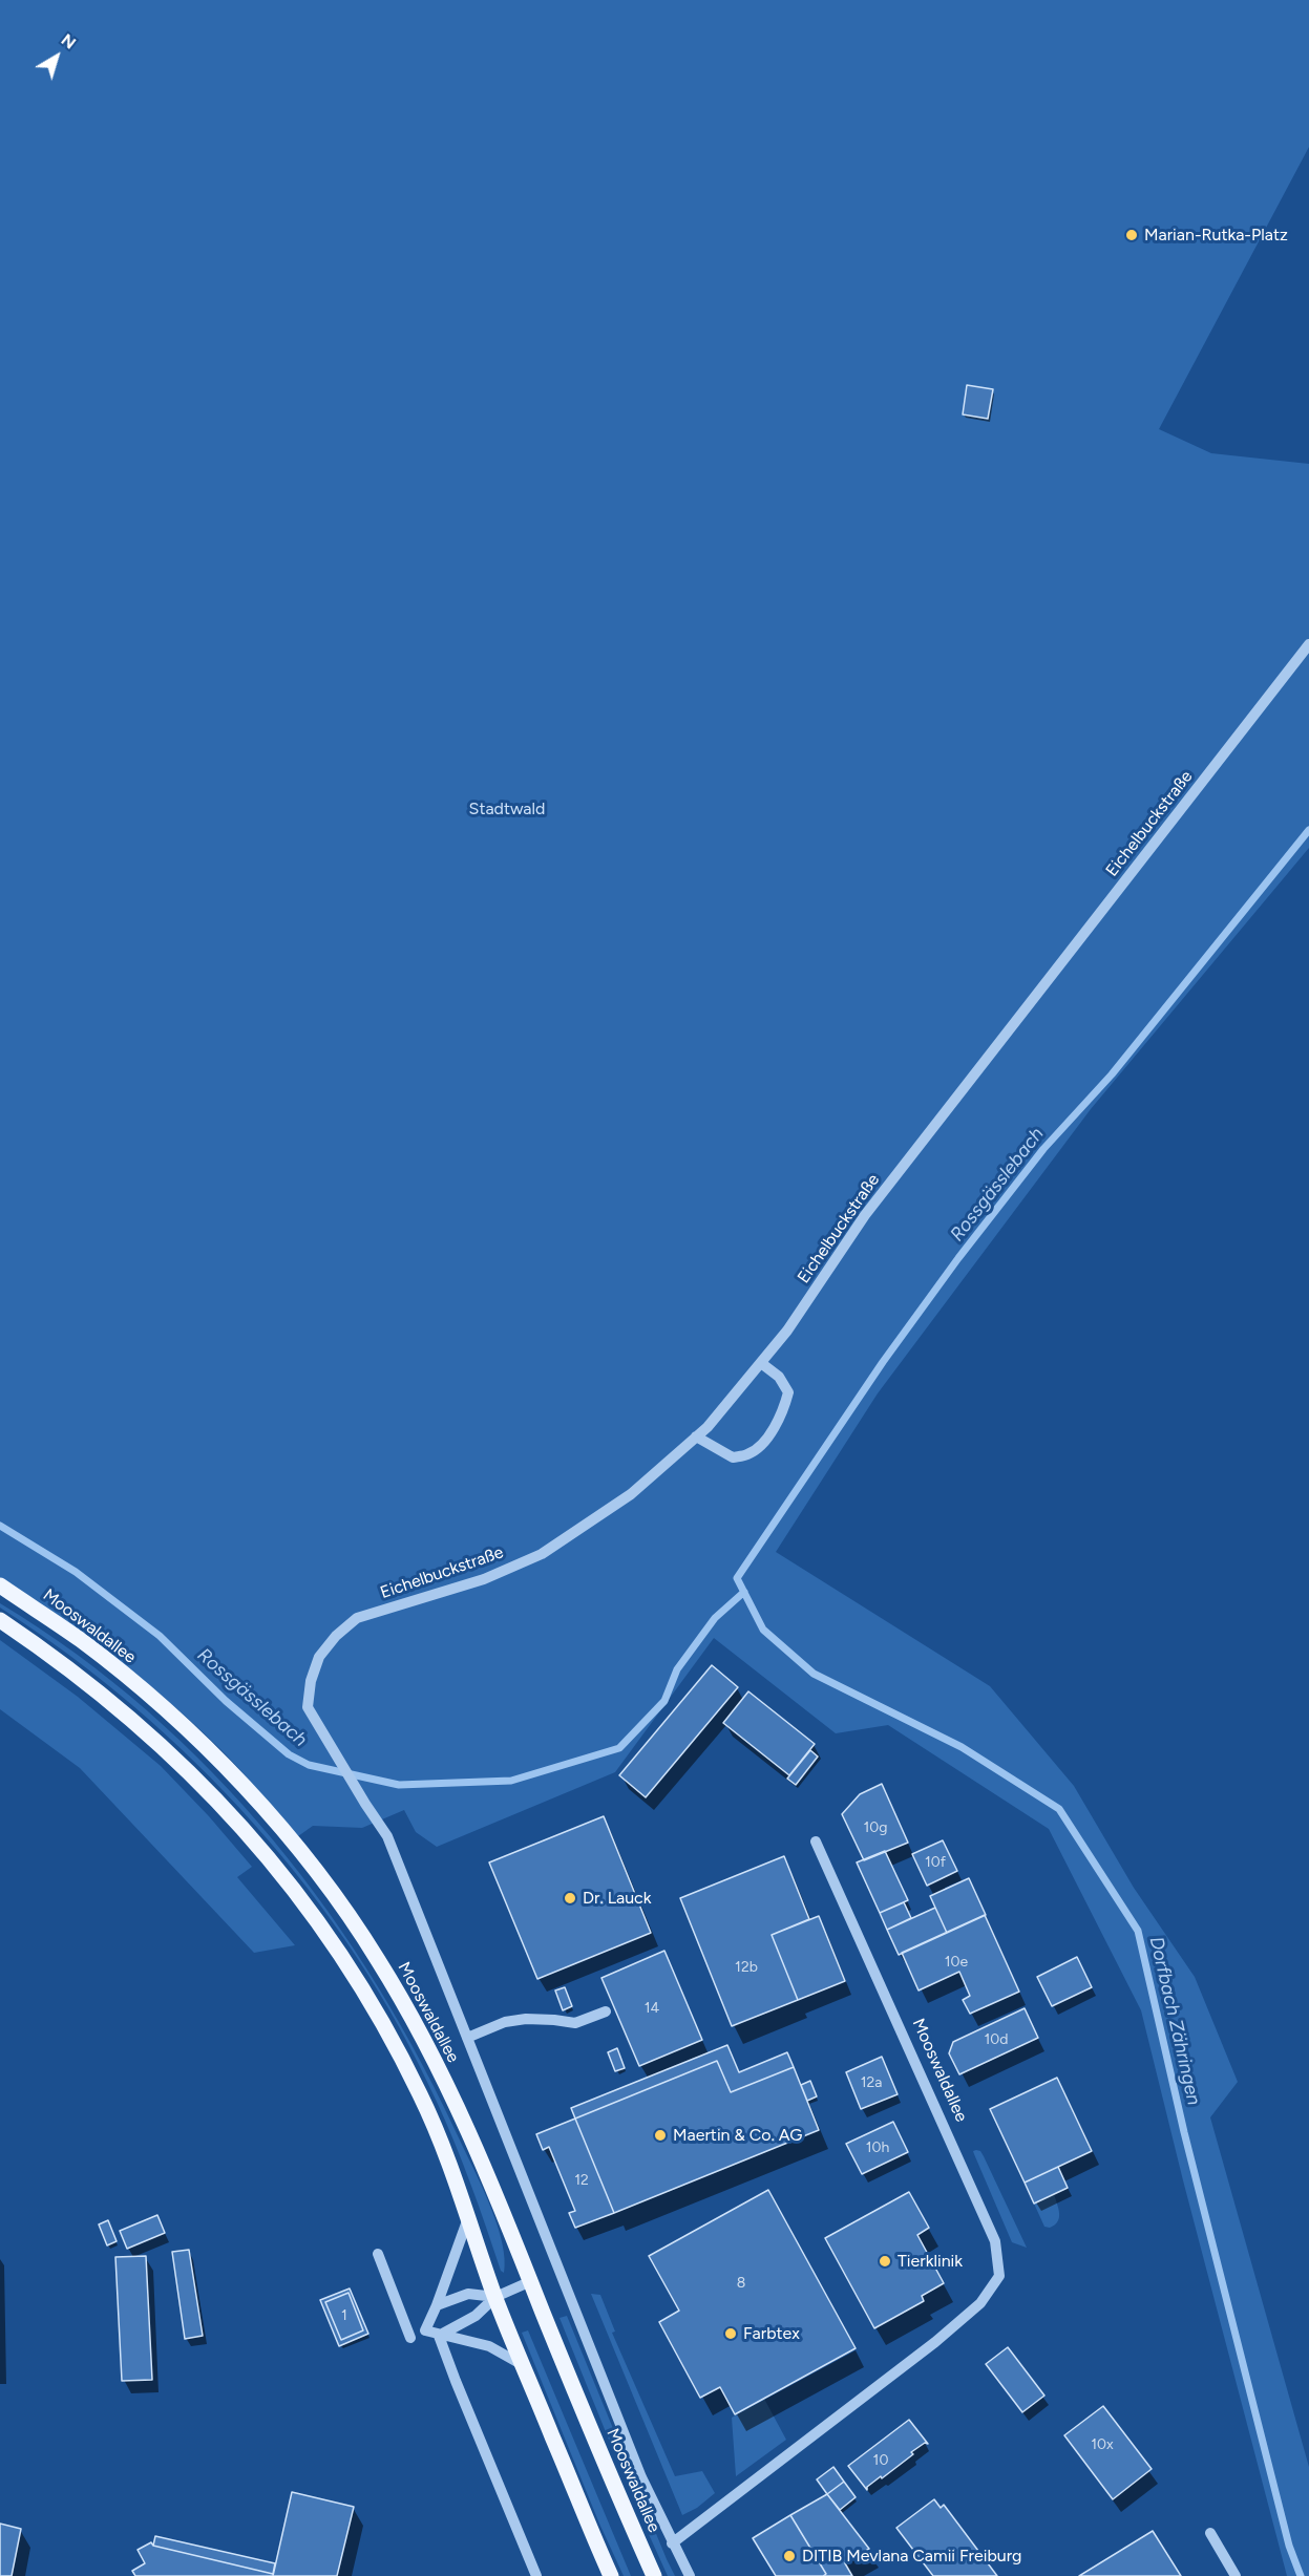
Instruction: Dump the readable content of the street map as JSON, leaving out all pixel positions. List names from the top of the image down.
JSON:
{
  "streets": {
    "main road": ["Mooswaldallee"],
    "street": ["Eichelbuckstraße"]
  },
  "crossings": [
    ["Eichelbuckstraße", "Mooswaldallee"]
  ],
  "water": ["Rossgässlebach", "Dorfbach Zähringen"],
  "parks": ["Stadtwald"],
  "places": [
    "Marian-Rutka-Platz",
    "Dr. Lauck",
    "Maertin & Co. AG",
    "Tierklinik",
    "Farbtex",
    "DITIB Mevlana Camii Freiburg"
  ],
  "house_numbers": [
    "10g",
    "10f",
    "10e",
    "12b",
    "14",
    "10d",
    "12a",
    "10h",
    "12",
    "8",
    "1",
    "10x",
    "10"
  ],
  "north": "top right"
}
